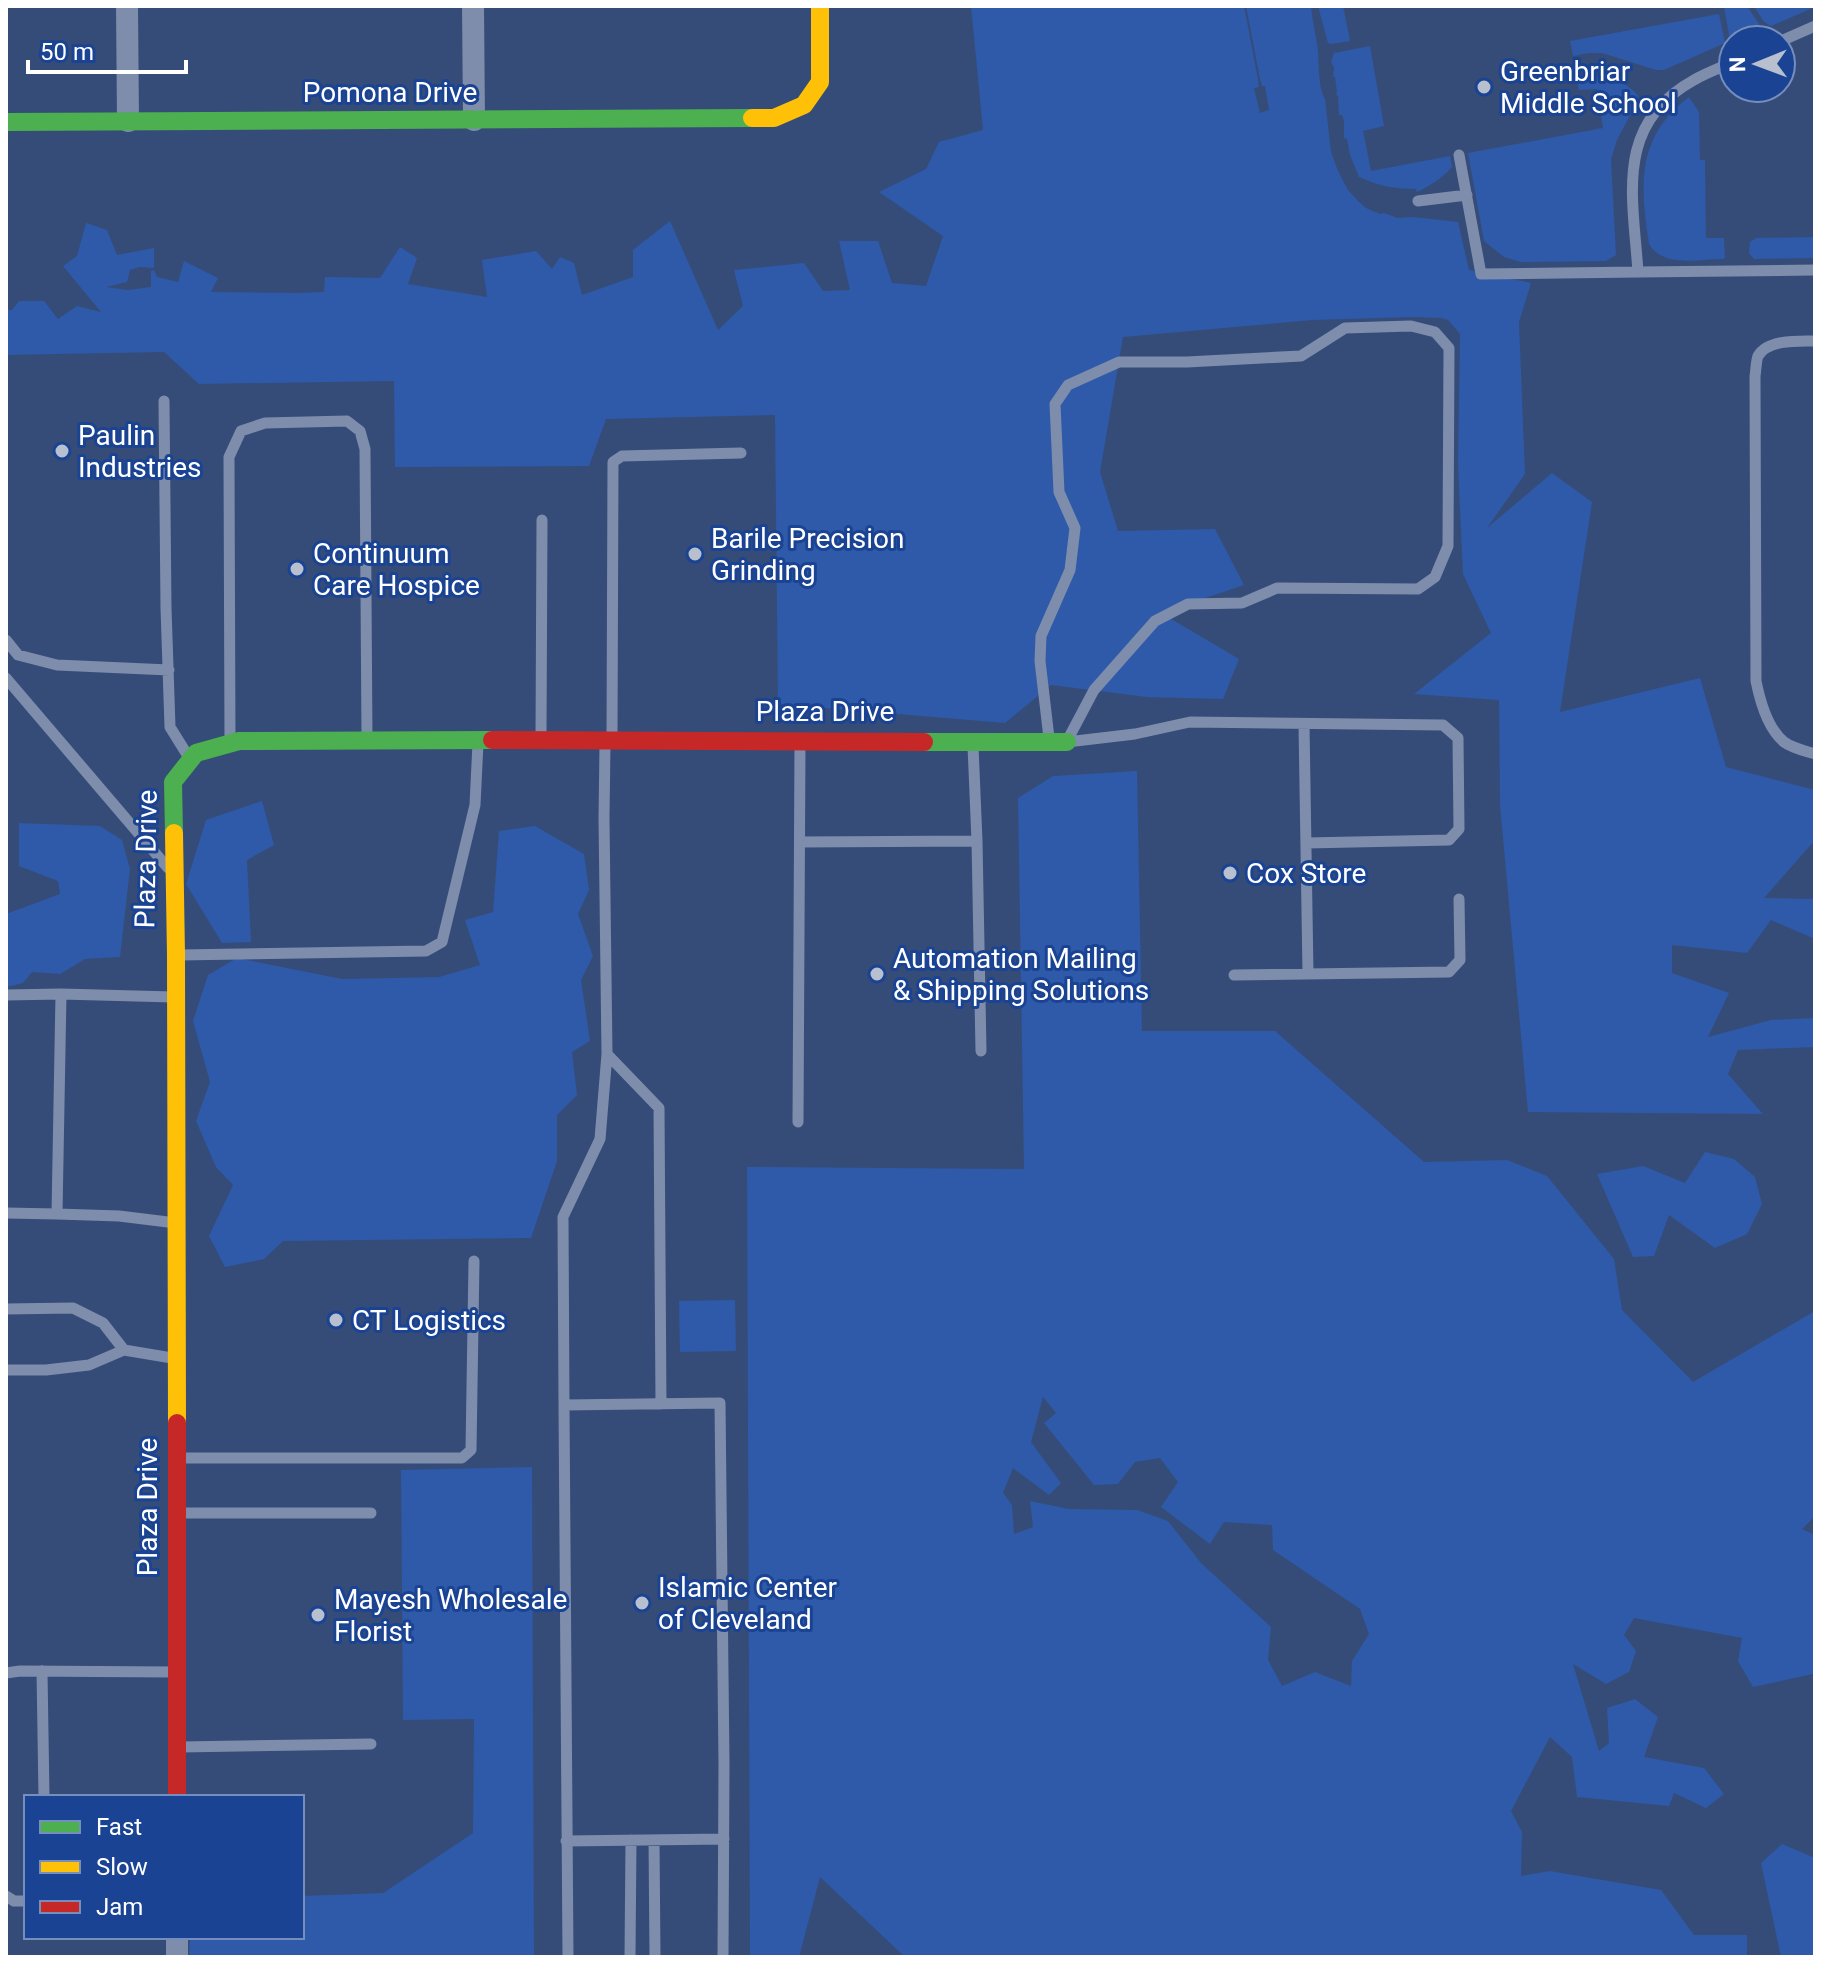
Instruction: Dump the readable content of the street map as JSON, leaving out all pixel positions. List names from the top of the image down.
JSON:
{
  "streets": {
    "street": ["Pomona Drive", "Plaza Drive"]
  },
  "places": [
    "Greenbriar Middle School",
    "Paulin Industries",
    "Barile Precision Grinding",
    "Continuum Care Hospice",
    "Cox Store",
    "Automation Mailing & Shipping Solutions",
    "CT Logistics",
    "Islamic Center of Cleveland",
    "Mayesh Wholesale Florist"
  ],
  "legend": ["Fast", "Slow", "Jam"],
  "scale_bar": "50 m",
  "north": "left"
}
